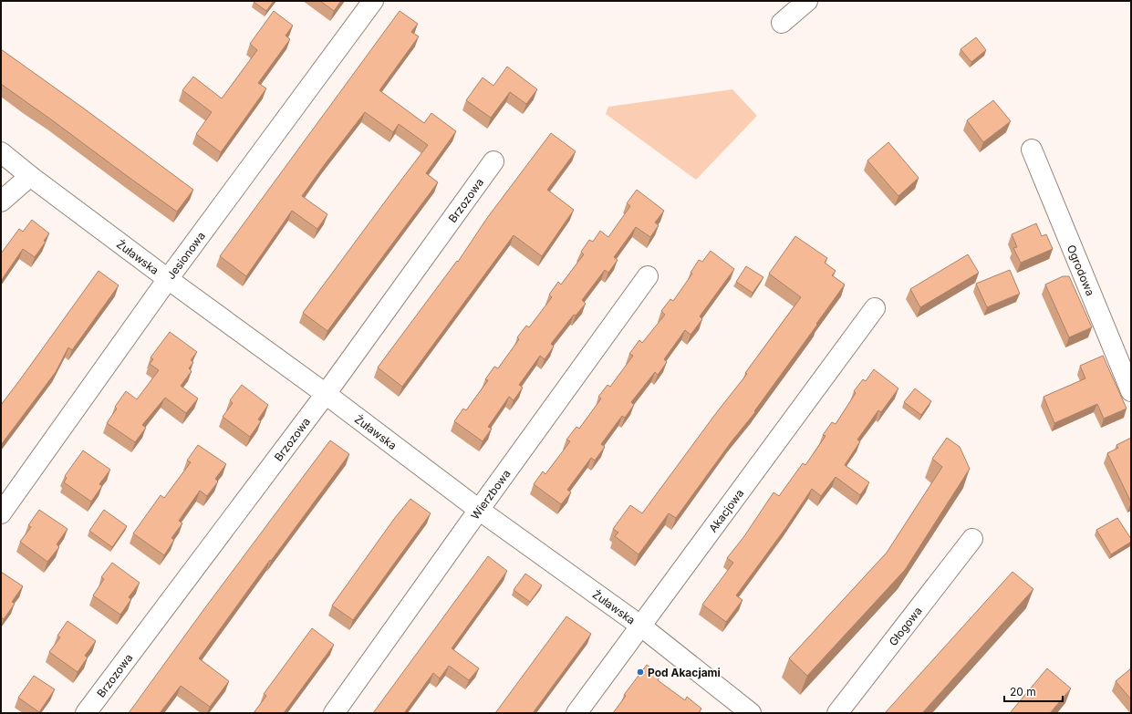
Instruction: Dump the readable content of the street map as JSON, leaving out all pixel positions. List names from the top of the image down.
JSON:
{
  "streets": {
    "street": [
      "Brzozowa",
      "Jesionowa",
      "Żuławska",
      "Ogrodowa",
      "Wierzbowa",
      "Akacjowa",
      "Głogowa"
    ]
  },
  "crossings": [
    ["Brzozowa", "Żuławska"],
    ["Jesionowa", "Żuławska"],
    ["Żuławska", "Wierzbowa"],
    ["Żuławska", "Akacjowa"]
  ],
  "places": ["Pod Akacjami"],
  "scale_bar": "20 m"
}
